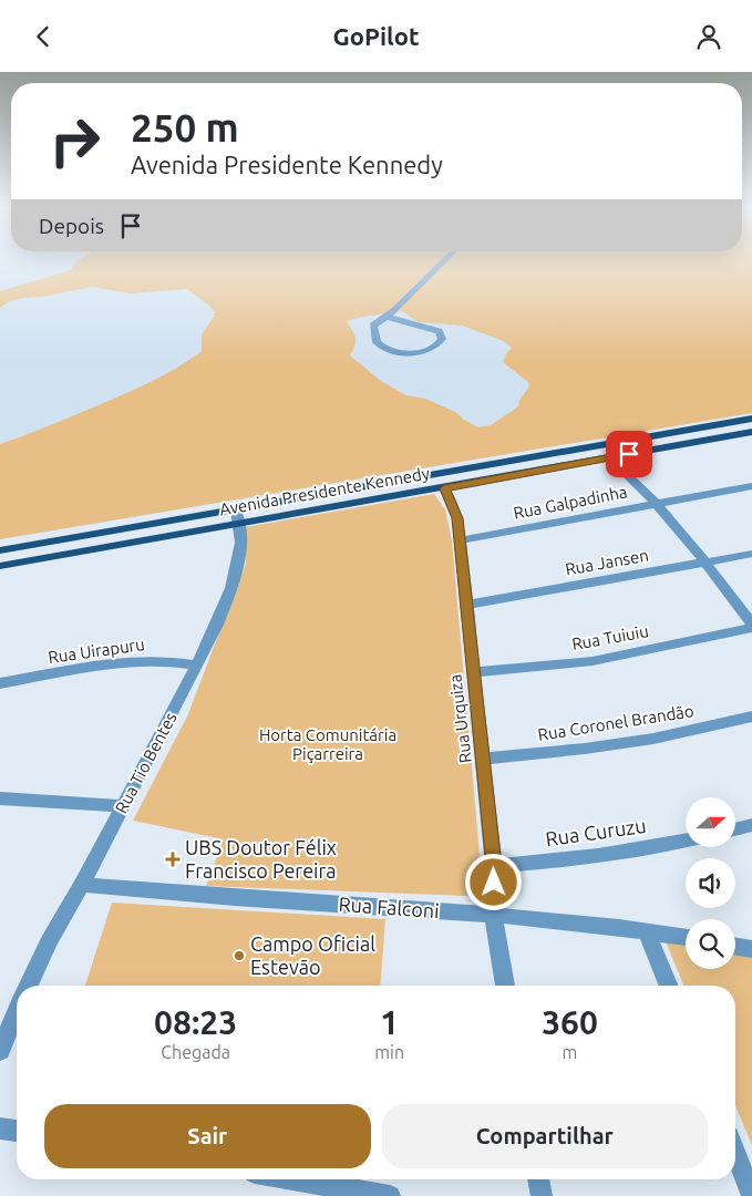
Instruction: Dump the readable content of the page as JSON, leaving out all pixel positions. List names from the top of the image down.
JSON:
{
  "streets": {
    "main road": ["Avenida Presidente Kennedy"],
    "street": [
      "Rua Galpadinha",
      "Rua Jansen",
      "Rua Tuiuiu",
      "Rua Uirapuru",
      "Rua Urquiza",
      "Rua Coronel Brandão",
      "Rua Tio Bentes",
      "Rua Curuzu",
      "Rua Falconi"
    ]
  },
  "crossings": [
    ["Avenida Presidente Kennedy", "Rua Urquiza"],
    ["Avenida Presidente Kennedy", "Rua Tio Bentes"],
    ["Rua Galpadinha", "Rua Urquiza"],
    ["Rua Jansen", "Rua Urquiza"],
    ["Rua Tuiuiu", "Rua Urquiza"],
    ["Rua Uirapuru", "Rua Tio Bentes"],
    ["Rua Urquiza", "Rua Coronel Brandão"],
    ["Rua Urquiza", "Rua Curuzu"],
    ["Rua Urquiza", "Rua Falconi"],
    ["Rua Tio Bentes", "Rua Falconi"]
  ],
  "parks": ["Horta Comunitária Piçarreira"],
  "places": {
    "health": ["UBS Doutor Félix Francisco Pereira"],
    "other": ["Campo Oficial Estevão"]
  },
  "north": "right",
  "page": {
    "header": "GoPilot",
    "turn": ["250 m", "Avenida Presidente Kennedy"],
    "then": "Depois",
    "eta": [
      "08:23",
      "Chegada",
      "1",
      "min",
      "360",
      "m"
    ],
    "buttons": ["Sair", "Compartilhar"]
  }
}
